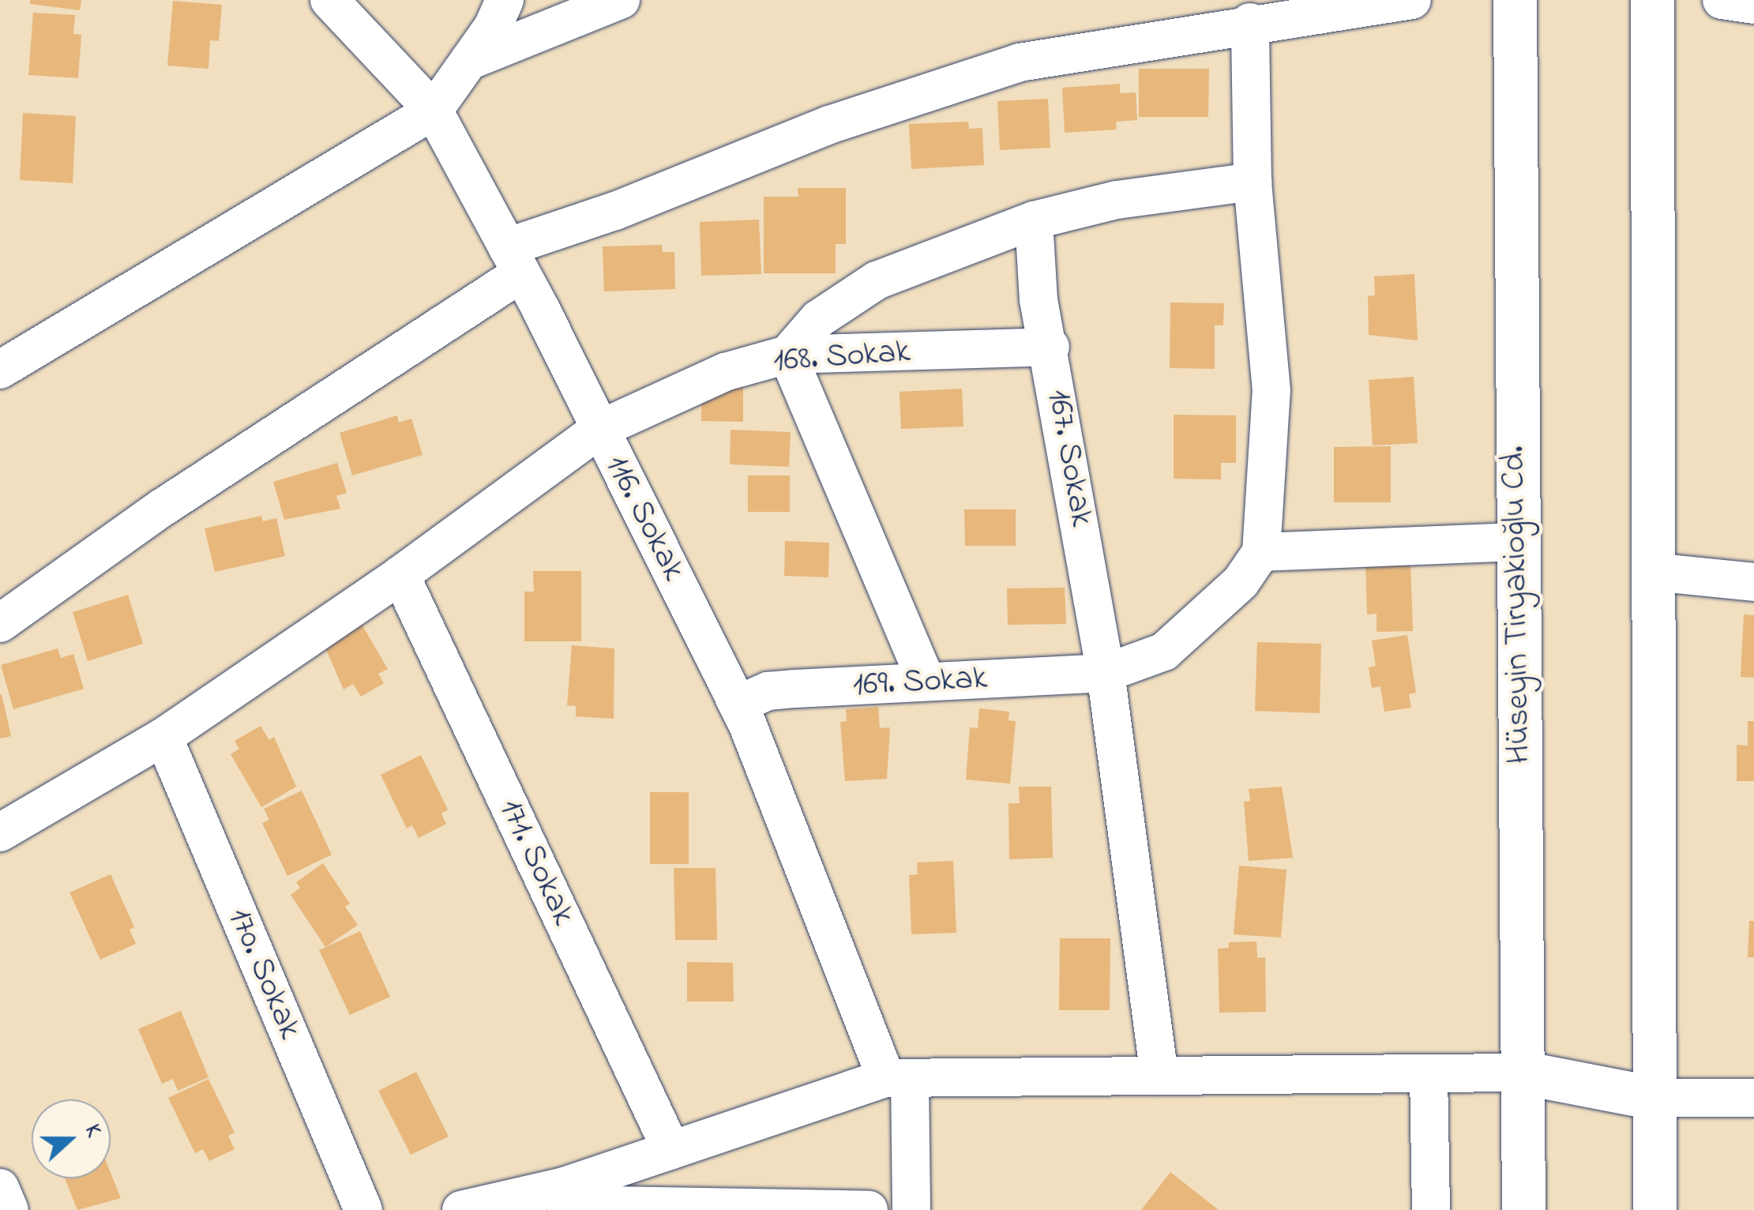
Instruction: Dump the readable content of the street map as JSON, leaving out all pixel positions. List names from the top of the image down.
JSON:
{
  "streets": {
    "street": [
      "168. Sokak",
      "167. Sokak",
      "116. Sokak",
      "Hüseyin Tiryakioğlu Cd.",
      "169. Sokak",
      "171. Sokak",
      "170. Sokak"
    ]
  },
  "crossings": [
    ["168. Sokak", "167. Sokak"],
    ["168. Sokak", "116. Sokak"],
    ["168. Sokak", "171. Sokak"],
    ["168. Sokak", "170. Sokak"],
    ["167. Sokak", "169. Sokak"],
    ["116. Sokak", "169. Sokak"]
  ],
  "north": "right"
}
